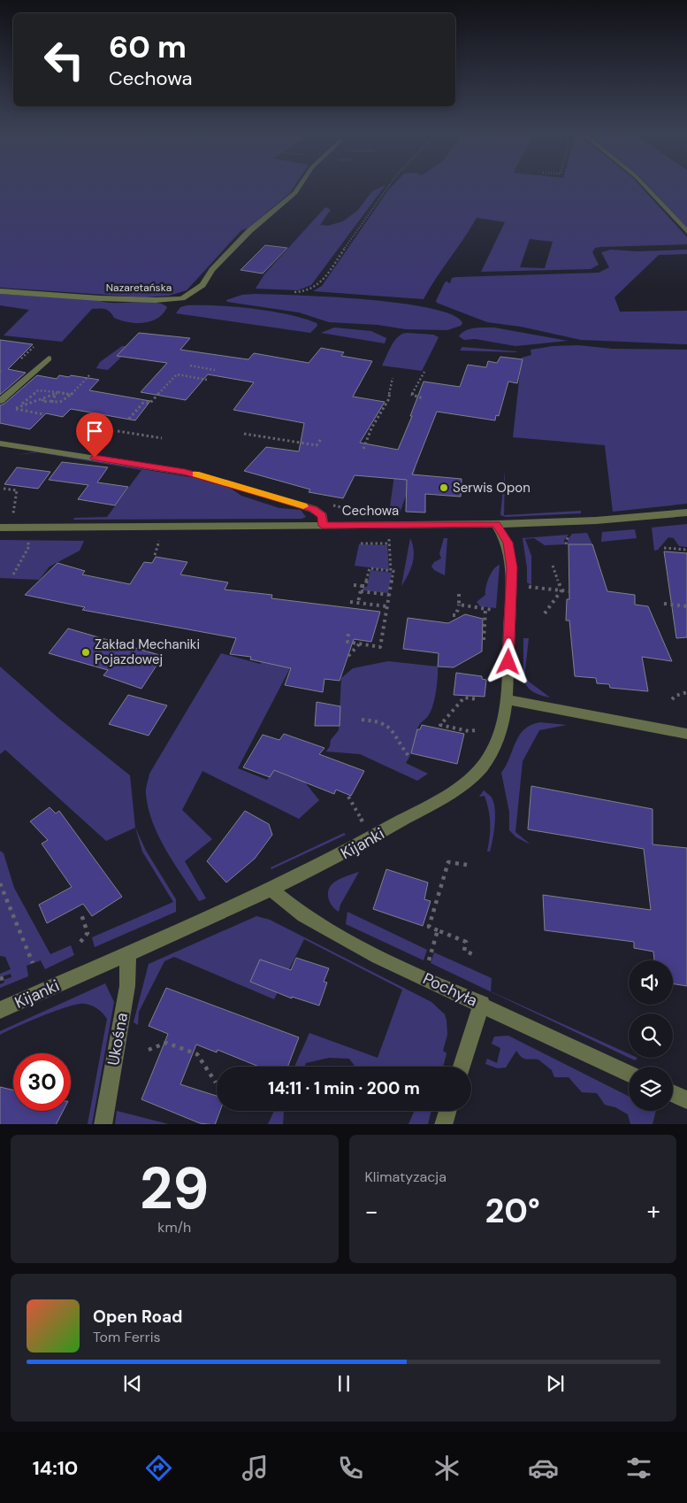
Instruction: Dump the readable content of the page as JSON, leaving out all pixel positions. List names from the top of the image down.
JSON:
{
  "streets": {
    "street": [
      "Nazaretańska",
      "Cechowa",
      "Kijanki",
      "Pochyła",
      "Ukośna"
    ]
  },
  "crossings": [
    ["Cechowa", "Kijanki"],
    ["Kijanki", "Pochyła"],
    ["Kijanki", "Ukośna"]
  ],
  "places": ["Serwis Opon", "Zakład Mechaniki Pojazdowej"],
  "page": {
    "turn": ["60 m", "Cechowa"],
    "limit": "30",
    "trip": "14:11 · 1 min · 200 m",
    "tile": [
      ["29", "km/h"],
      "Klimatyzacja"
    ],
    "heat": ["−", "20°", "+"],
    "song": ["Open Road", "Tom Ferris"],
    "tabs": "14:10"
  }
}
